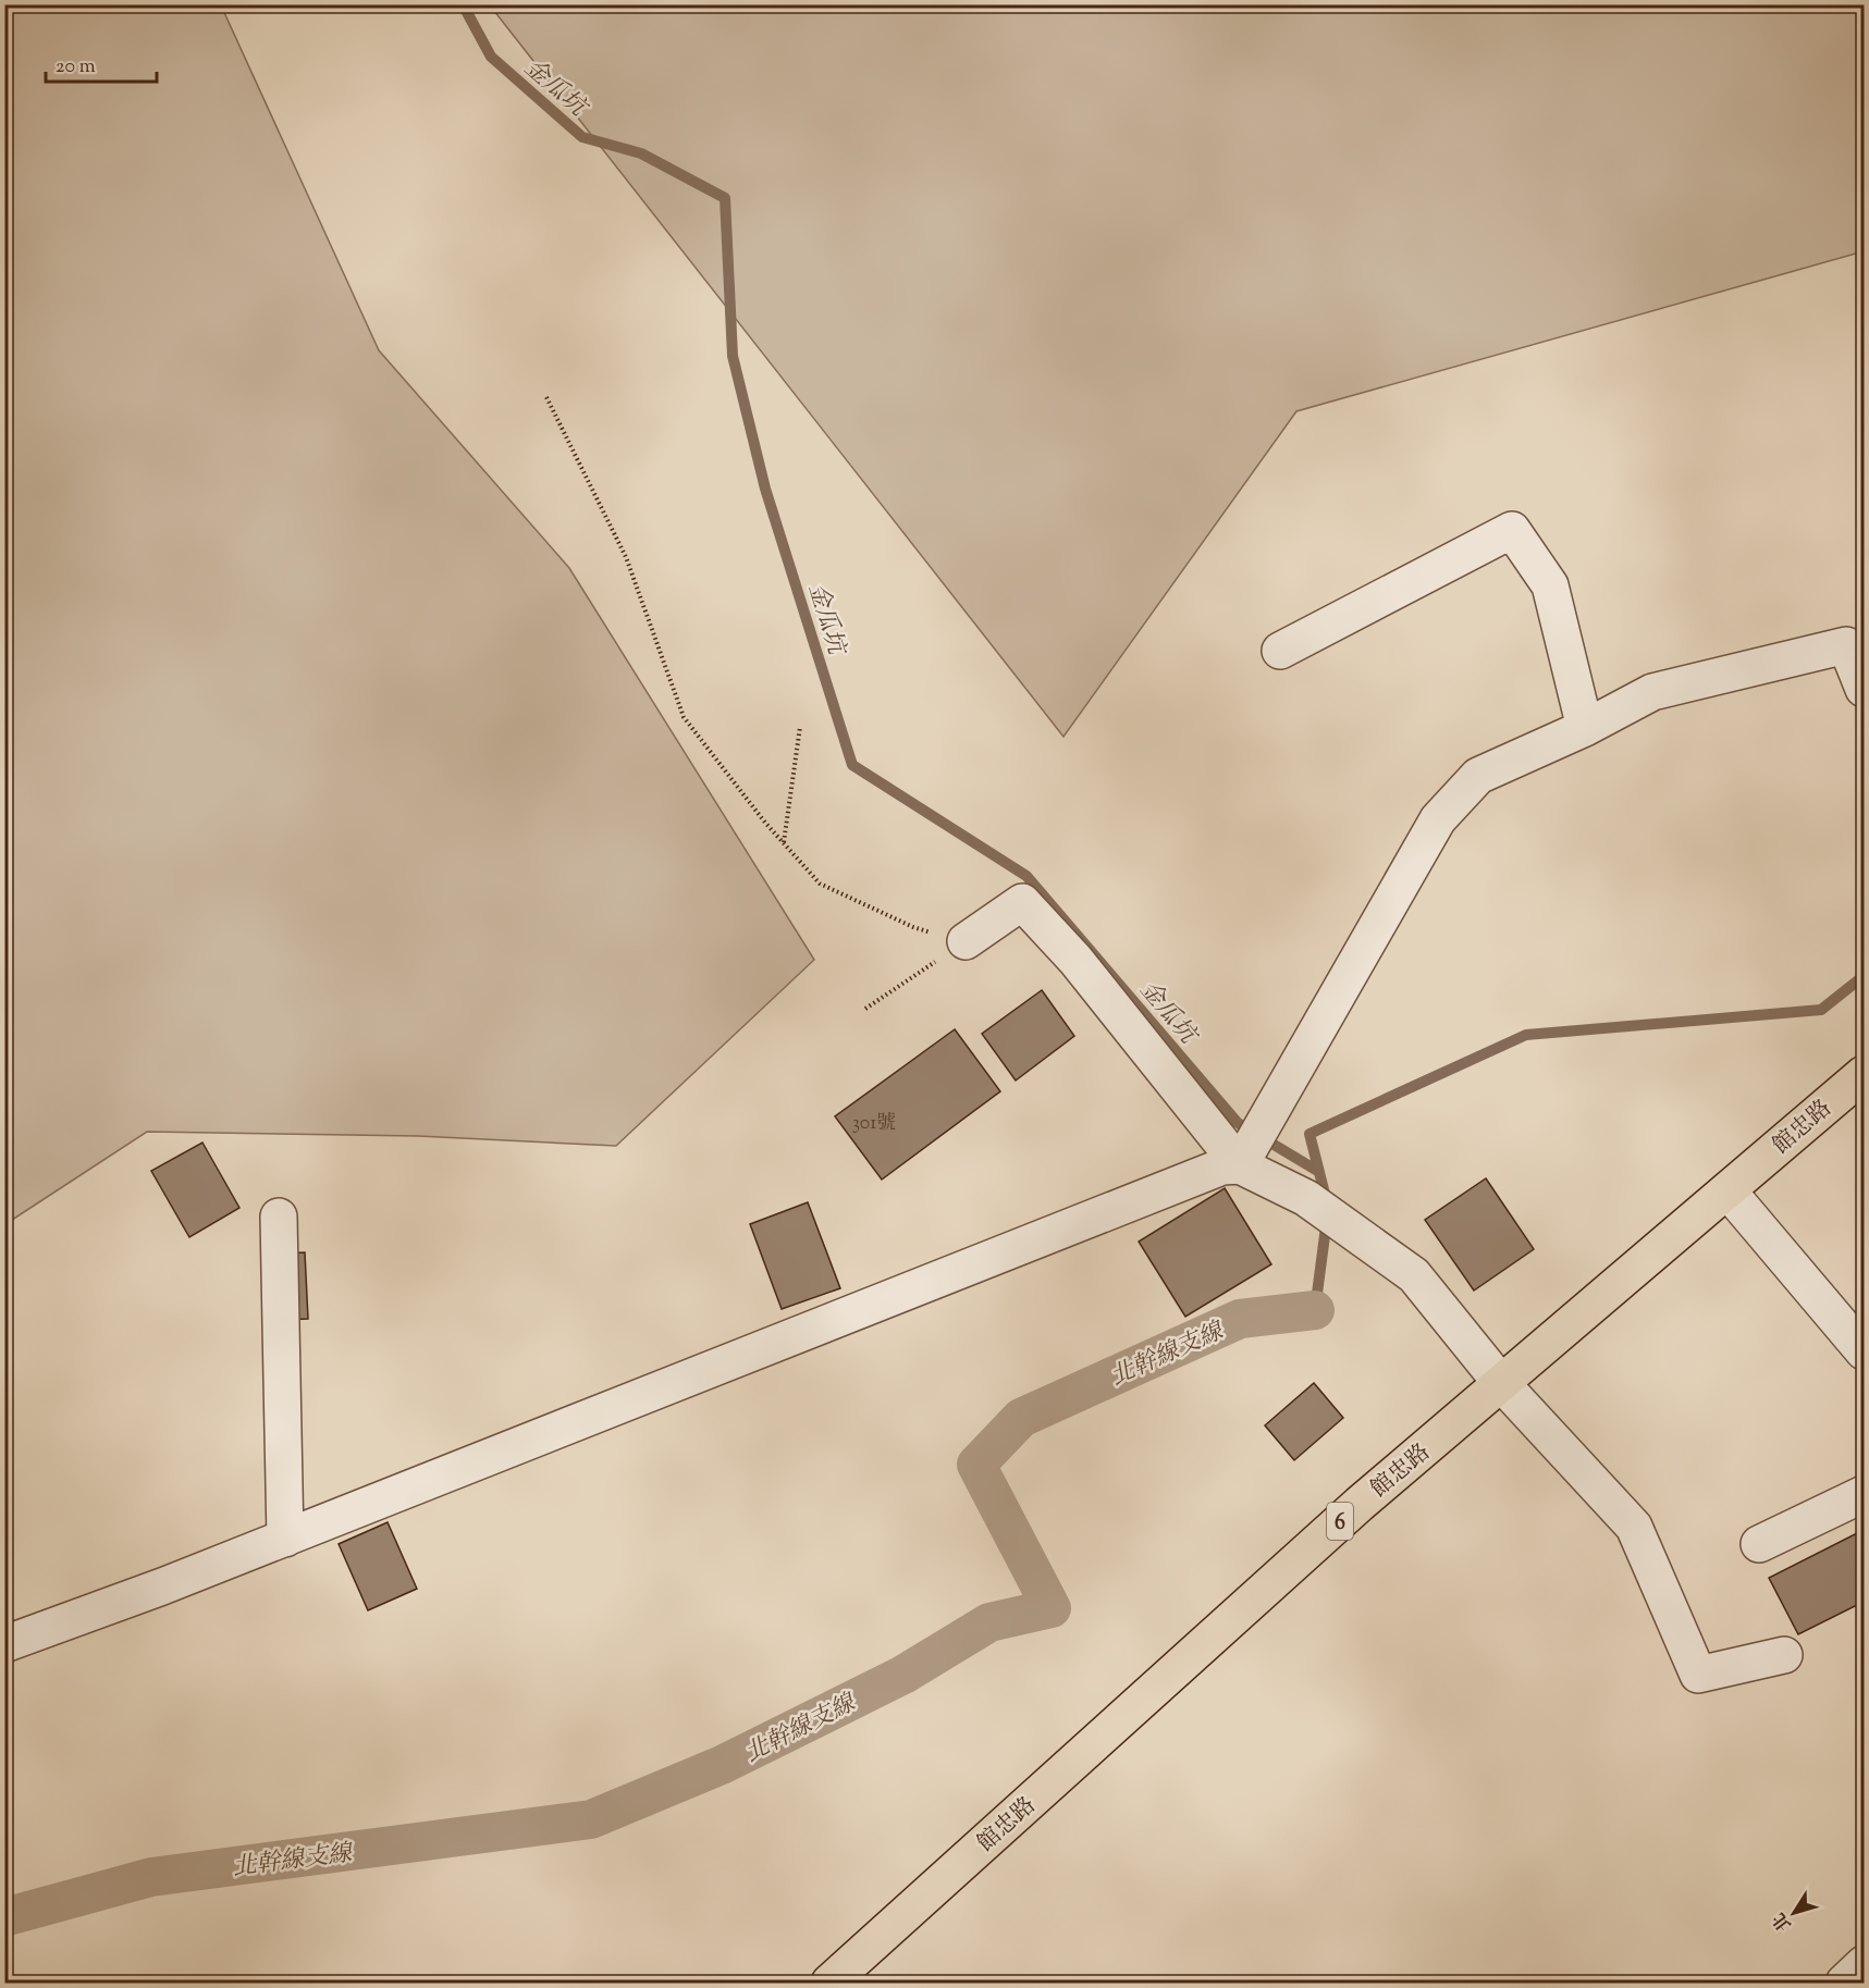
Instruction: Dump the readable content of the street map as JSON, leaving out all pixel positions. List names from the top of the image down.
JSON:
{
  "streets": {
    "main road": ["館忠路", "6"]
  },
  "water": ["金瓜坑", "北幹線支線"],
  "house_numbers": ["301號"],
  "scale_bar": "20 m",
  "north": "bottom left"
}
